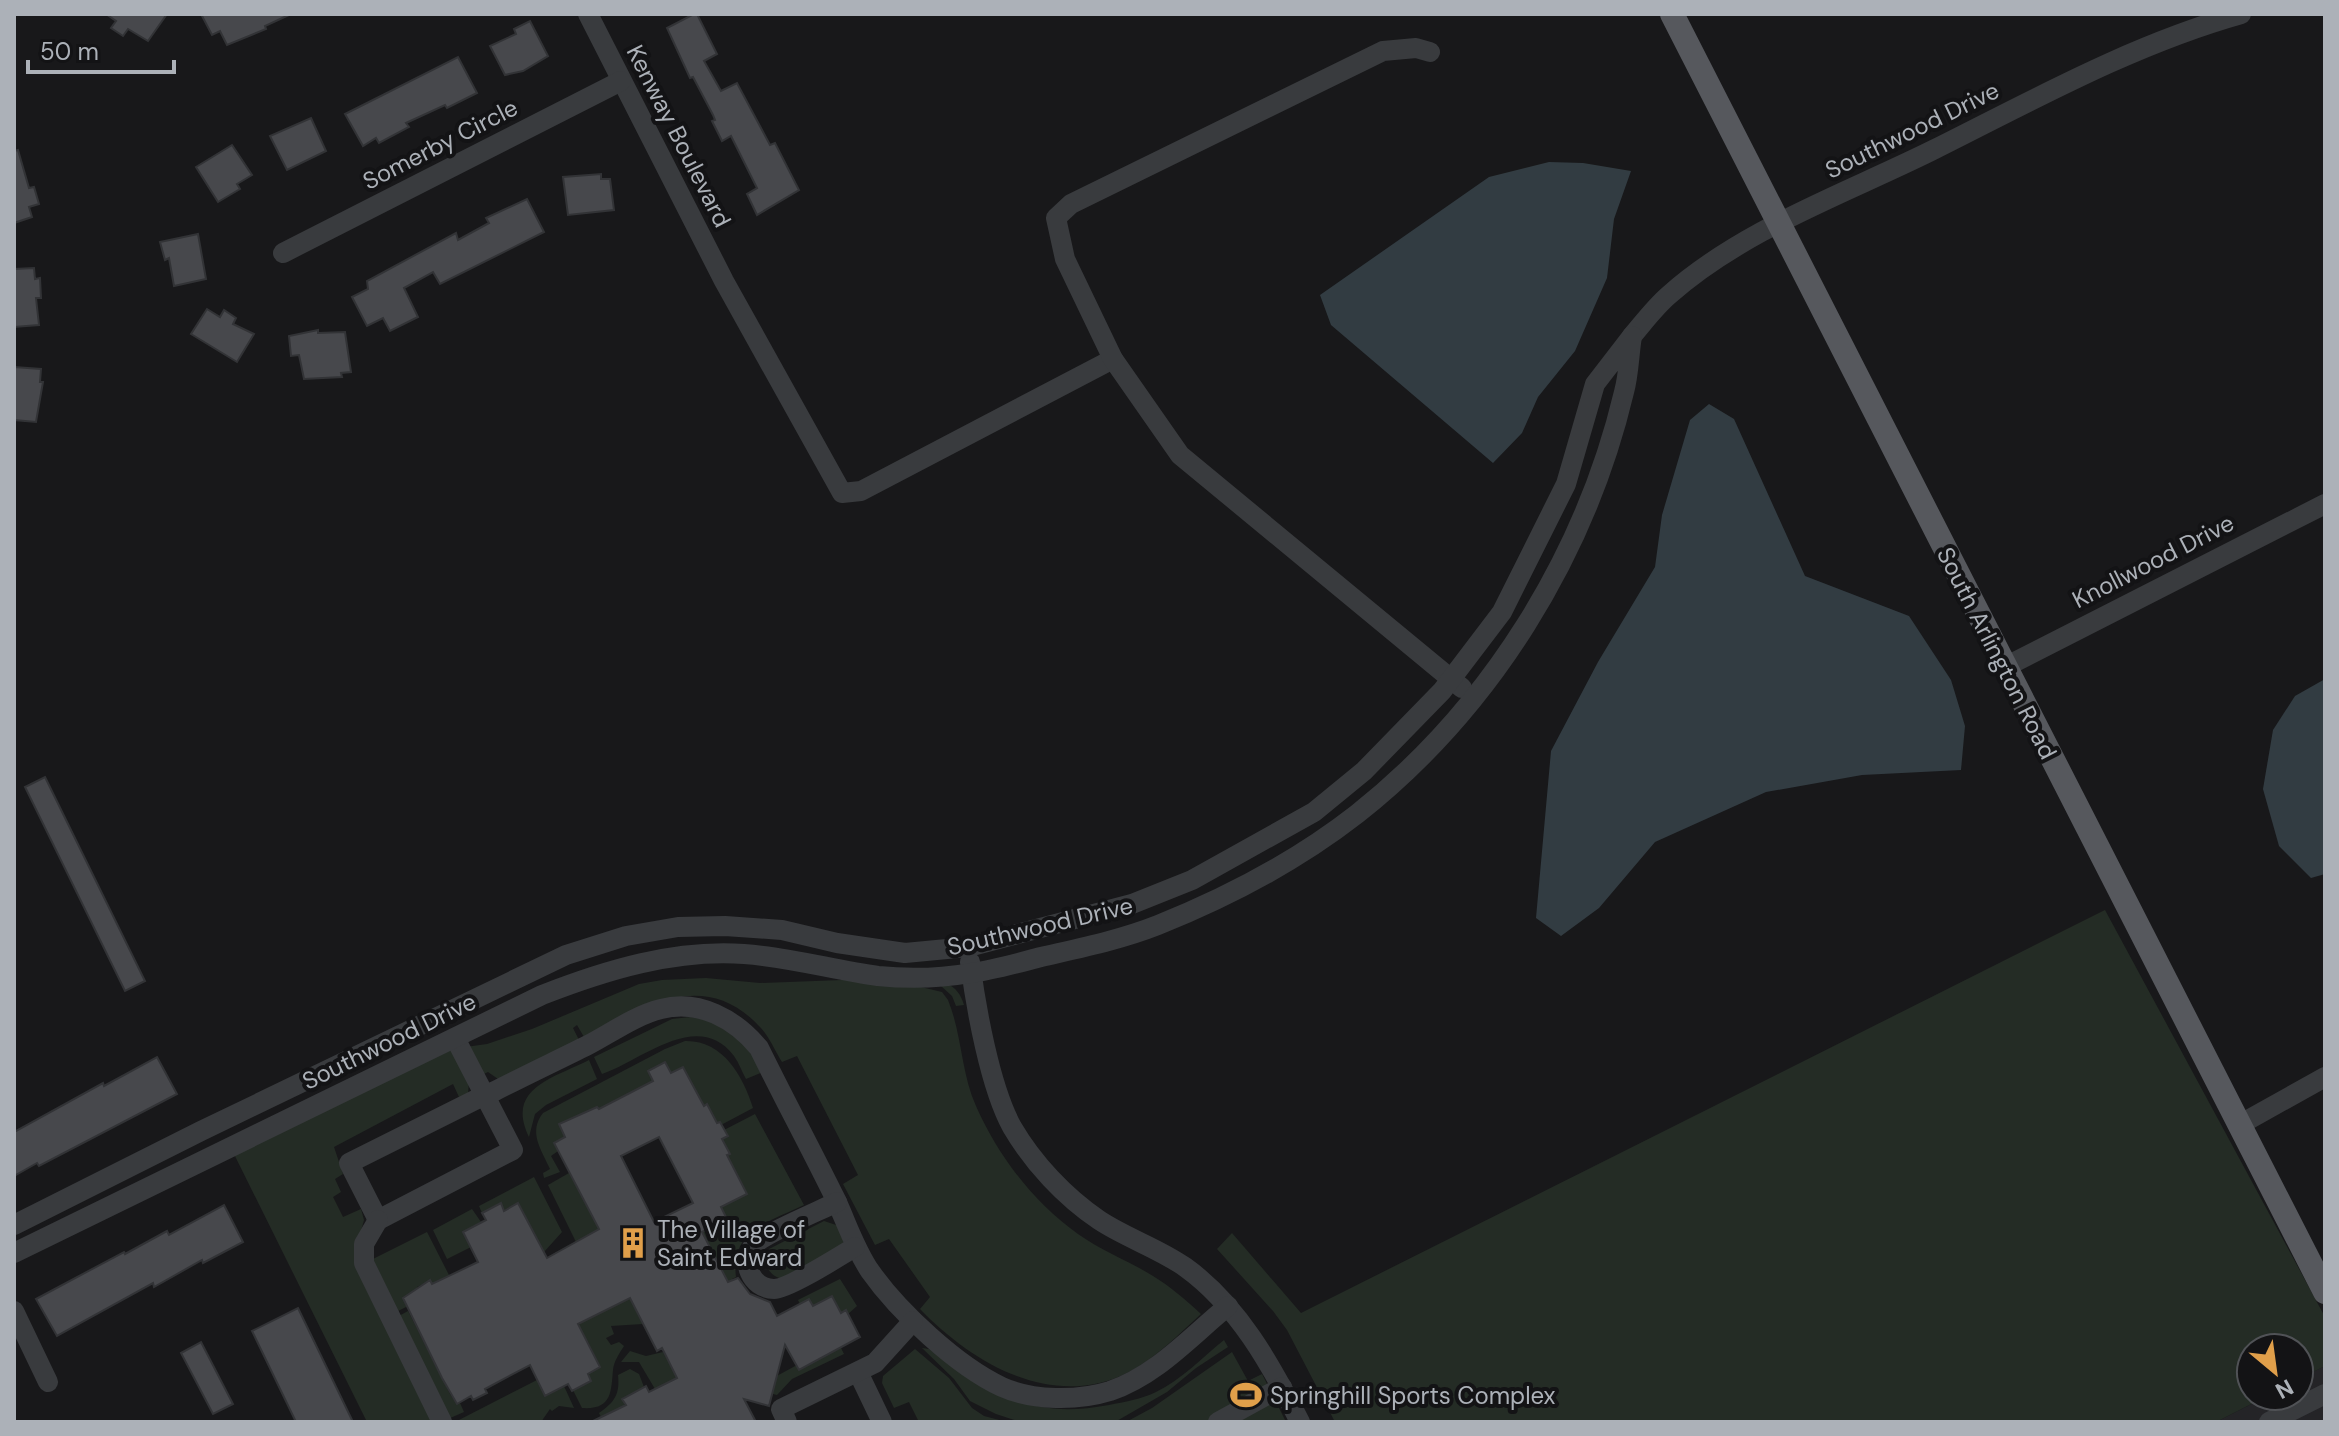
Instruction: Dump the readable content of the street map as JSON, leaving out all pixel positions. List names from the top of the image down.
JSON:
{
  "streets": {
    "main road": ["South Arlington Road"],
    "street": [
      "Southwood Drive",
      "Kenway Boulevard",
      "Somerby Circle",
      "Knollwood Drive"
    ]
  },
  "crossings": [
    ["Southwood Drive", "South Arlington Road"],
    ["Kenway Boulevard", "Somerby Circle"],
    ["Knollwood Drive", "South Arlington Road"]
  ],
  "places": {
    "building": ["The Village of Saint Edward"],
    "sports": ["Springhill Sports Complex"]
  },
  "scale_bar": "50 m",
  "north": "bottom right"
}
